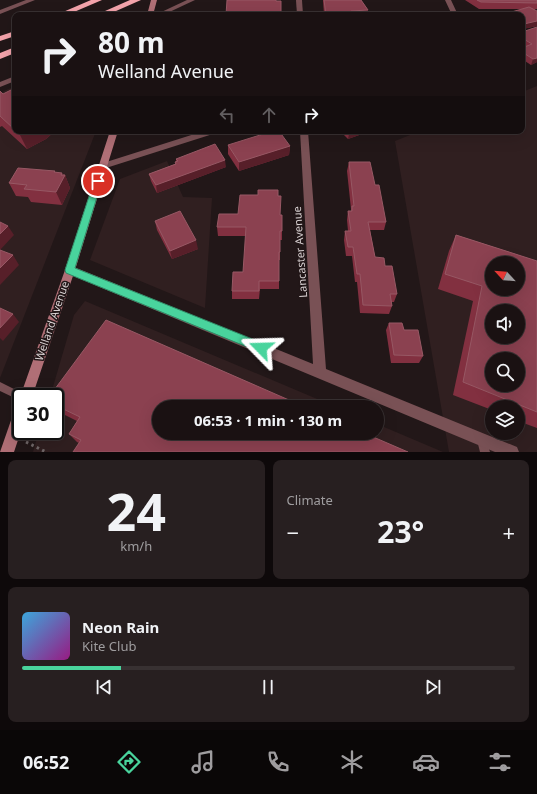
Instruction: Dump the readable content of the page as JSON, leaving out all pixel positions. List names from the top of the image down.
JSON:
{
  "streets": {
    "main road": ["Welland Avenue"],
    "street": ["Lancaster Avenue"]
  },
  "north": "top left",
  "page": {
    "turn": ["80 m", "Welland Avenue"],
    "limit": "30",
    "trip": "06:53 · 1 min · 130 m",
    "tile": [
      ["24", "km/h"],
      "Climate"
    ],
    "heat": ["−", "23°", "+"],
    "song": ["Neon Rain", "Kite Club"],
    "tabs": "06:52"
  }
}
